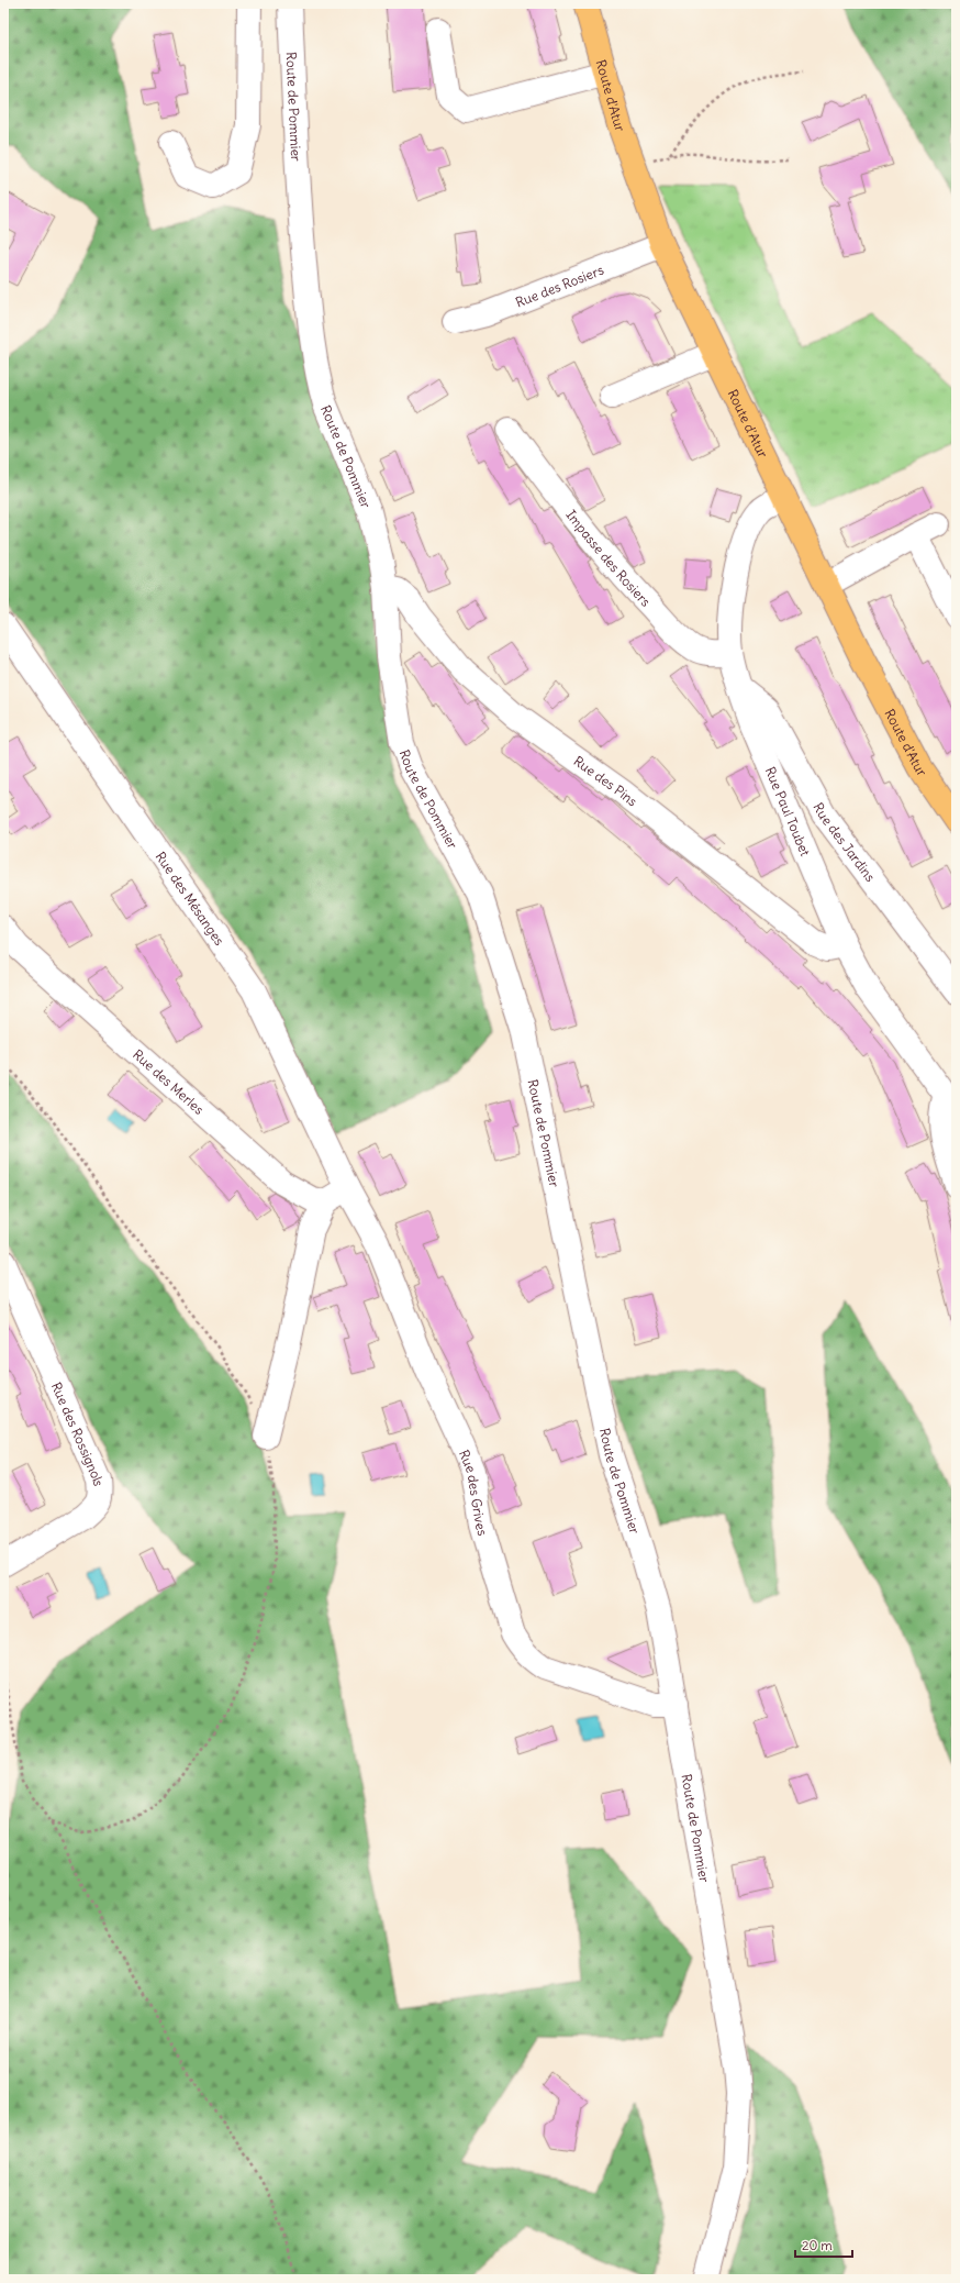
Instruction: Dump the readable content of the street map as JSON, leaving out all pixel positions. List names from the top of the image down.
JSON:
{
  "streets": {
    "main road": ["Route d'Atur"],
    "street": [
      "Route de Pommier",
      "Rue des Rosiers",
      "Impasse des Rosiers",
      "Rue des Pins",
      "Rue Paul Toubet",
      "Rue des Jardins",
      "Rue des Mésanges",
      "Rue des Merles",
      "Rue des Rossignols",
      "Rue des Grives"
    ]
  },
  "crossings": [
    ["Route d'Atur", "Rue des Rosiers"],
    ["Route d'Atur", "Rue Paul Toubet"],
    ["Route de Pommier", "Rue des Pins"],
    ["Route de Pommier", "Rue des Grives"],
    ["Impasse des Rosiers", "Rue Paul Toubet"],
    ["Rue des Pins", "Rue Paul Toubet"],
    ["Rue Paul Toubet", "Rue des Jardins"],
    ["Rue des Mésanges", "Rue des Grives"]
  ],
  "scale_bar": "20 m"
}
